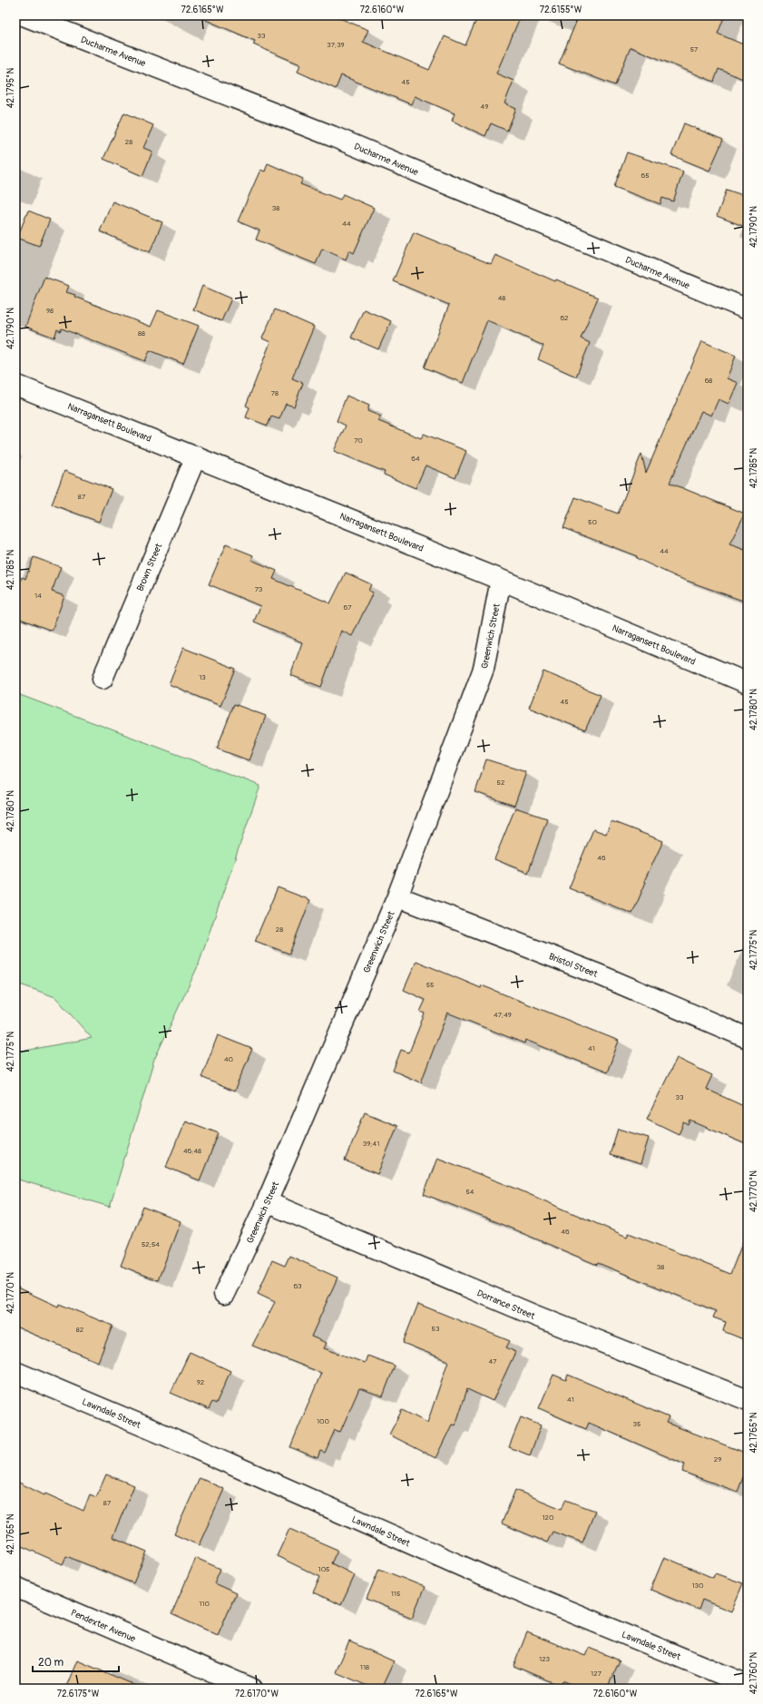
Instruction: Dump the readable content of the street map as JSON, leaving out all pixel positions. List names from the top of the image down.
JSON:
{
  "streets": {
    "street": [
      "Ducharme Avenue",
      "Narragansett Boulevard",
      "Brown Street",
      "Greenwich Street",
      "Bristol Street",
      "Dorrance Street",
      "Lawndale Street",
      "Pendexter Avenue"
    ]
  },
  "crossings": [
    ["Narragansett Boulevard", "Brown Street"],
    ["Narragansett Boulevard", "Greenwich Street"],
    ["Greenwich Street", "Bristol Street"],
    ["Greenwich Street", "Dorrance Street"]
  ],
  "house_numbers": [
    "33",
    "37;39",
    "57",
    "45",
    "49",
    "28",
    "65",
    "38",
    "44",
    "48",
    "98",
    "62",
    "88",
    "68",
    "78",
    "70",
    "64",
    "87",
    "50",
    "44",
    "73",
    "14",
    "67",
    "13",
    "45",
    "52",
    "46",
    "28",
    "55",
    "47;49",
    "41",
    "40",
    "33",
    "39;41",
    "46;48",
    "54",
    "46",
    "52;54",
    "38",
    "63",
    "53",
    "82",
    "47",
    "92",
    "41",
    "100",
    "35",
    "29",
    "87",
    "120",
    "105",
    "130",
    "115",
    "110",
    "123",
    "118",
    "127"
  ],
  "scale_bar": "20 m",
  "coordinates": [
    "72.6165°W",
    "72.6160°W",
    "72.6155°W",
    "42.1795°N",
    "42.1790°N",
    "42.1785°N",
    "42.1780°N",
    "42.1775°N",
    "42.1770°N",
    "42.1765°N",
    "42.1760°N",
    "72.6175°W",
    "72.6170°W"
  ]
}
